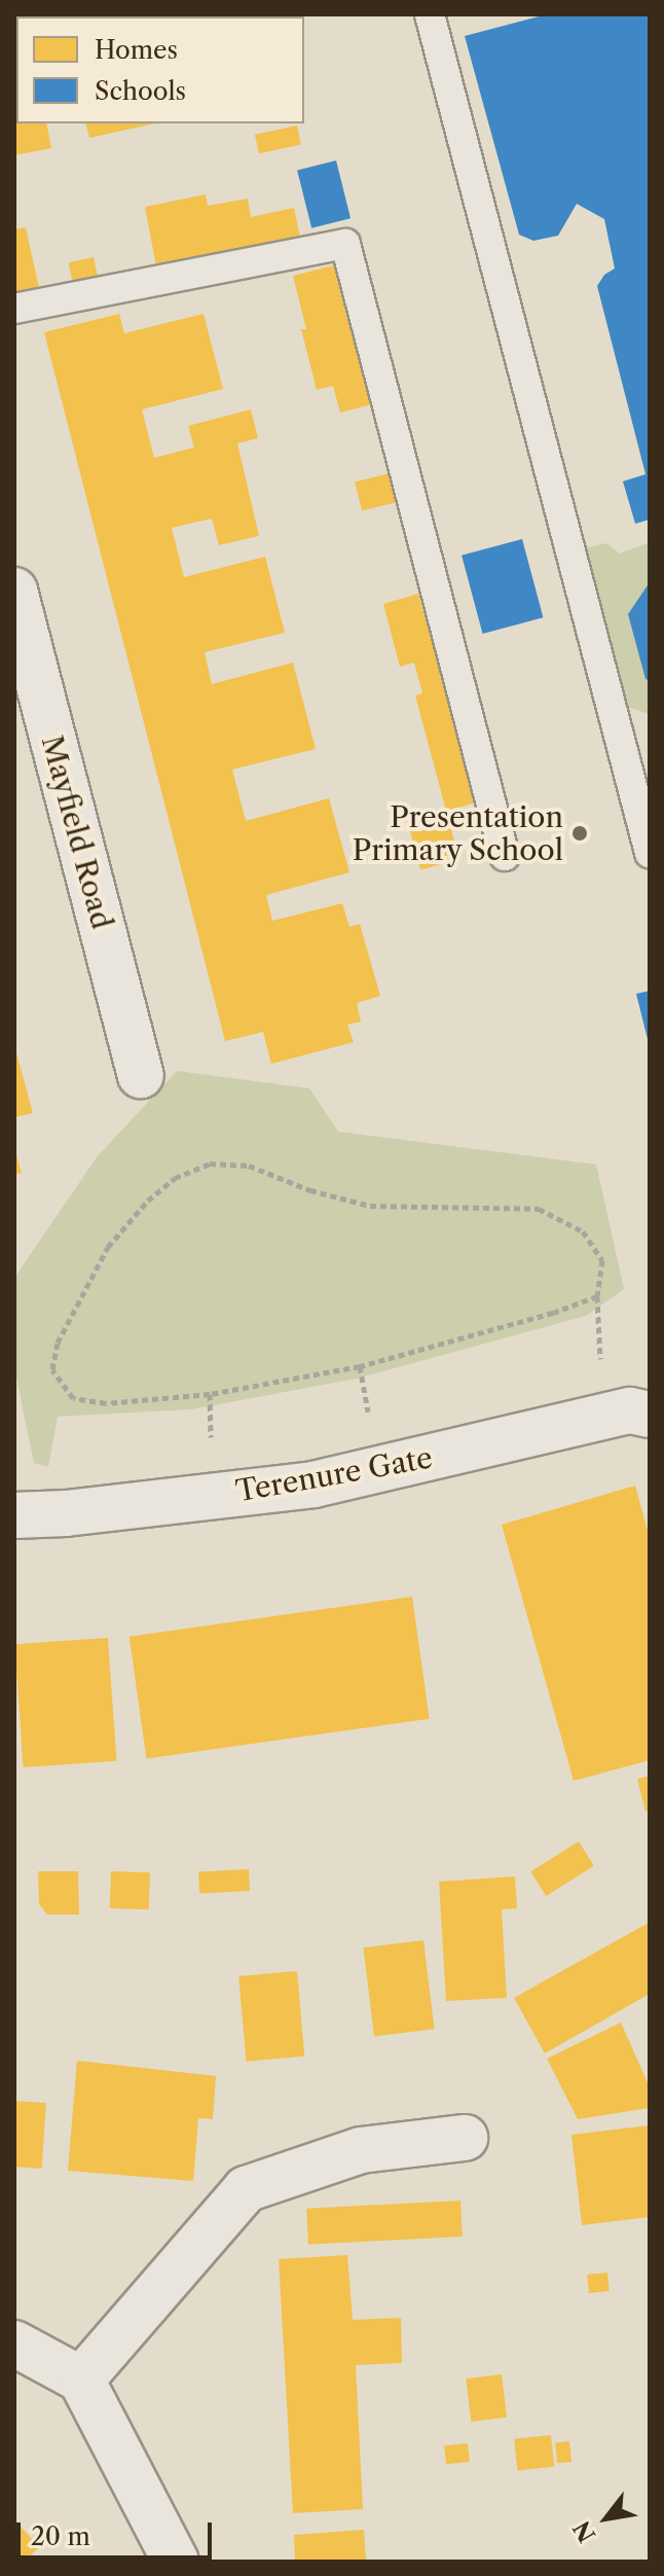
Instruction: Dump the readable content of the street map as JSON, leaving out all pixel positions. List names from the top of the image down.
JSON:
{
  "streets": {
    "street": ["Mayfield Road", "Terenure Gate"]
  },
  "places": ["Presentation Primary School"],
  "legend": ["Homes", "Schools"],
  "scale_bar": "20 m",
  "north": "bottom left"
}
